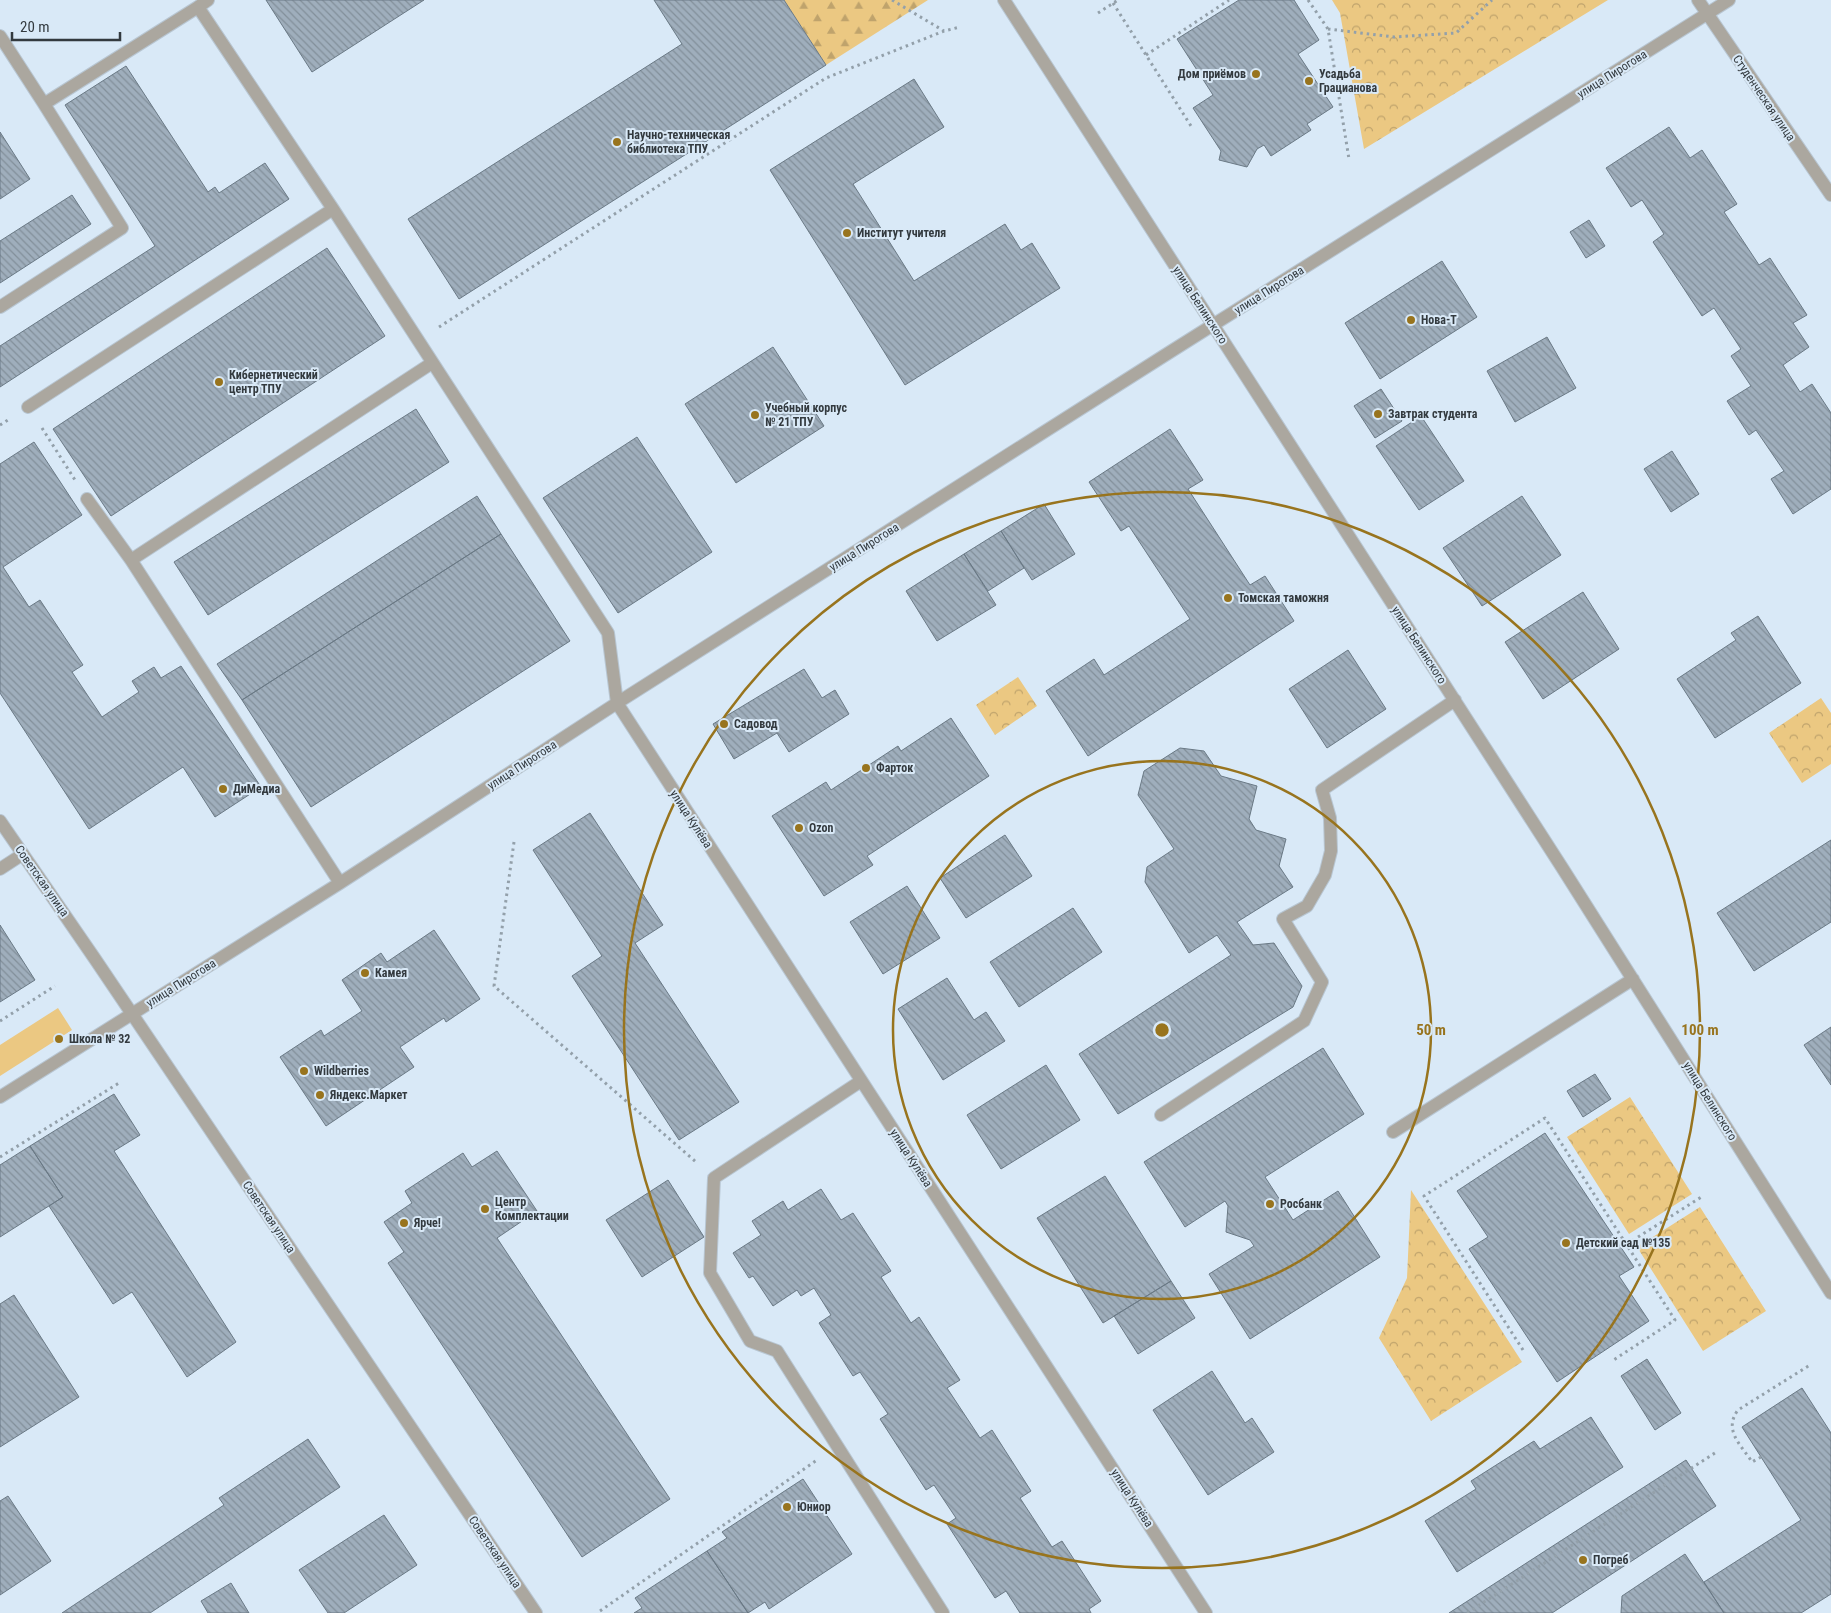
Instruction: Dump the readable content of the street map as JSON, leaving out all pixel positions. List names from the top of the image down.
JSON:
{
  "streets": {
    "street": [
      "улица Пирогова",
      "Студенческая улица",
      "улица Белинского",
      "улица Кулёва",
      "Советская улица"
    ]
  },
  "crossings": [
    ["улица Пирогова", "Студенческая улица"],
    ["улица Пирогова", "улица Белинского"],
    ["улица Пирогова", "улица Кулёва"],
    ["улица Пирогова", "Советская улица"]
  ],
  "places": [
    "Дом приёмов",
    "Усадьба Грацианова",
    "Научно-техническая библиотека ТПУ",
    "Институт учителя",
    "Нова-Т",
    "Кибернетический центр ТПУ",
    "Завтрак студента",
    "Учебный корпус № 21 ТПУ",
    "Томская таможня",
    "Садовод",
    "Фарток",
    "ДиМедиа",
    "Ozon",
    "Камея",
    "Школа № 32",
    "Wildberries",
    "Яндекс.Маркет",
    "Росбанк",
    "Центр Комплектации",
    "Ярче!",
    "Детский сад №135",
    "Юниор",
    "Погреб"
  ],
  "scale_bar": "20 m",
  "rings": ["50 m", "100 m"]
}
